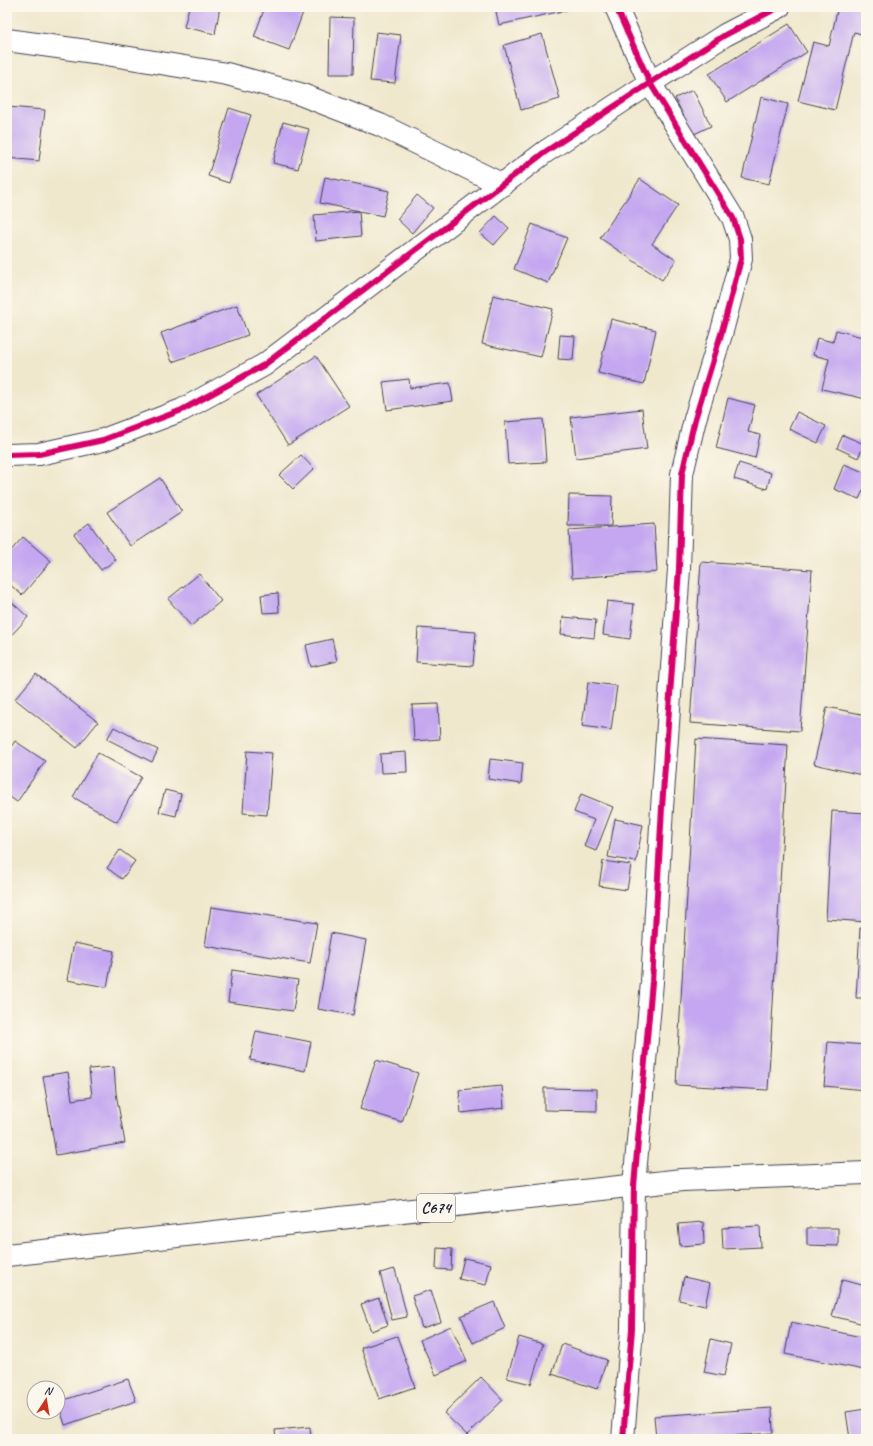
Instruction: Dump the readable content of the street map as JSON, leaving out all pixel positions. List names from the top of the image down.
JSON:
{
  "streets": {
    "street": ["C674"]
  },
  "north": "top"
}
